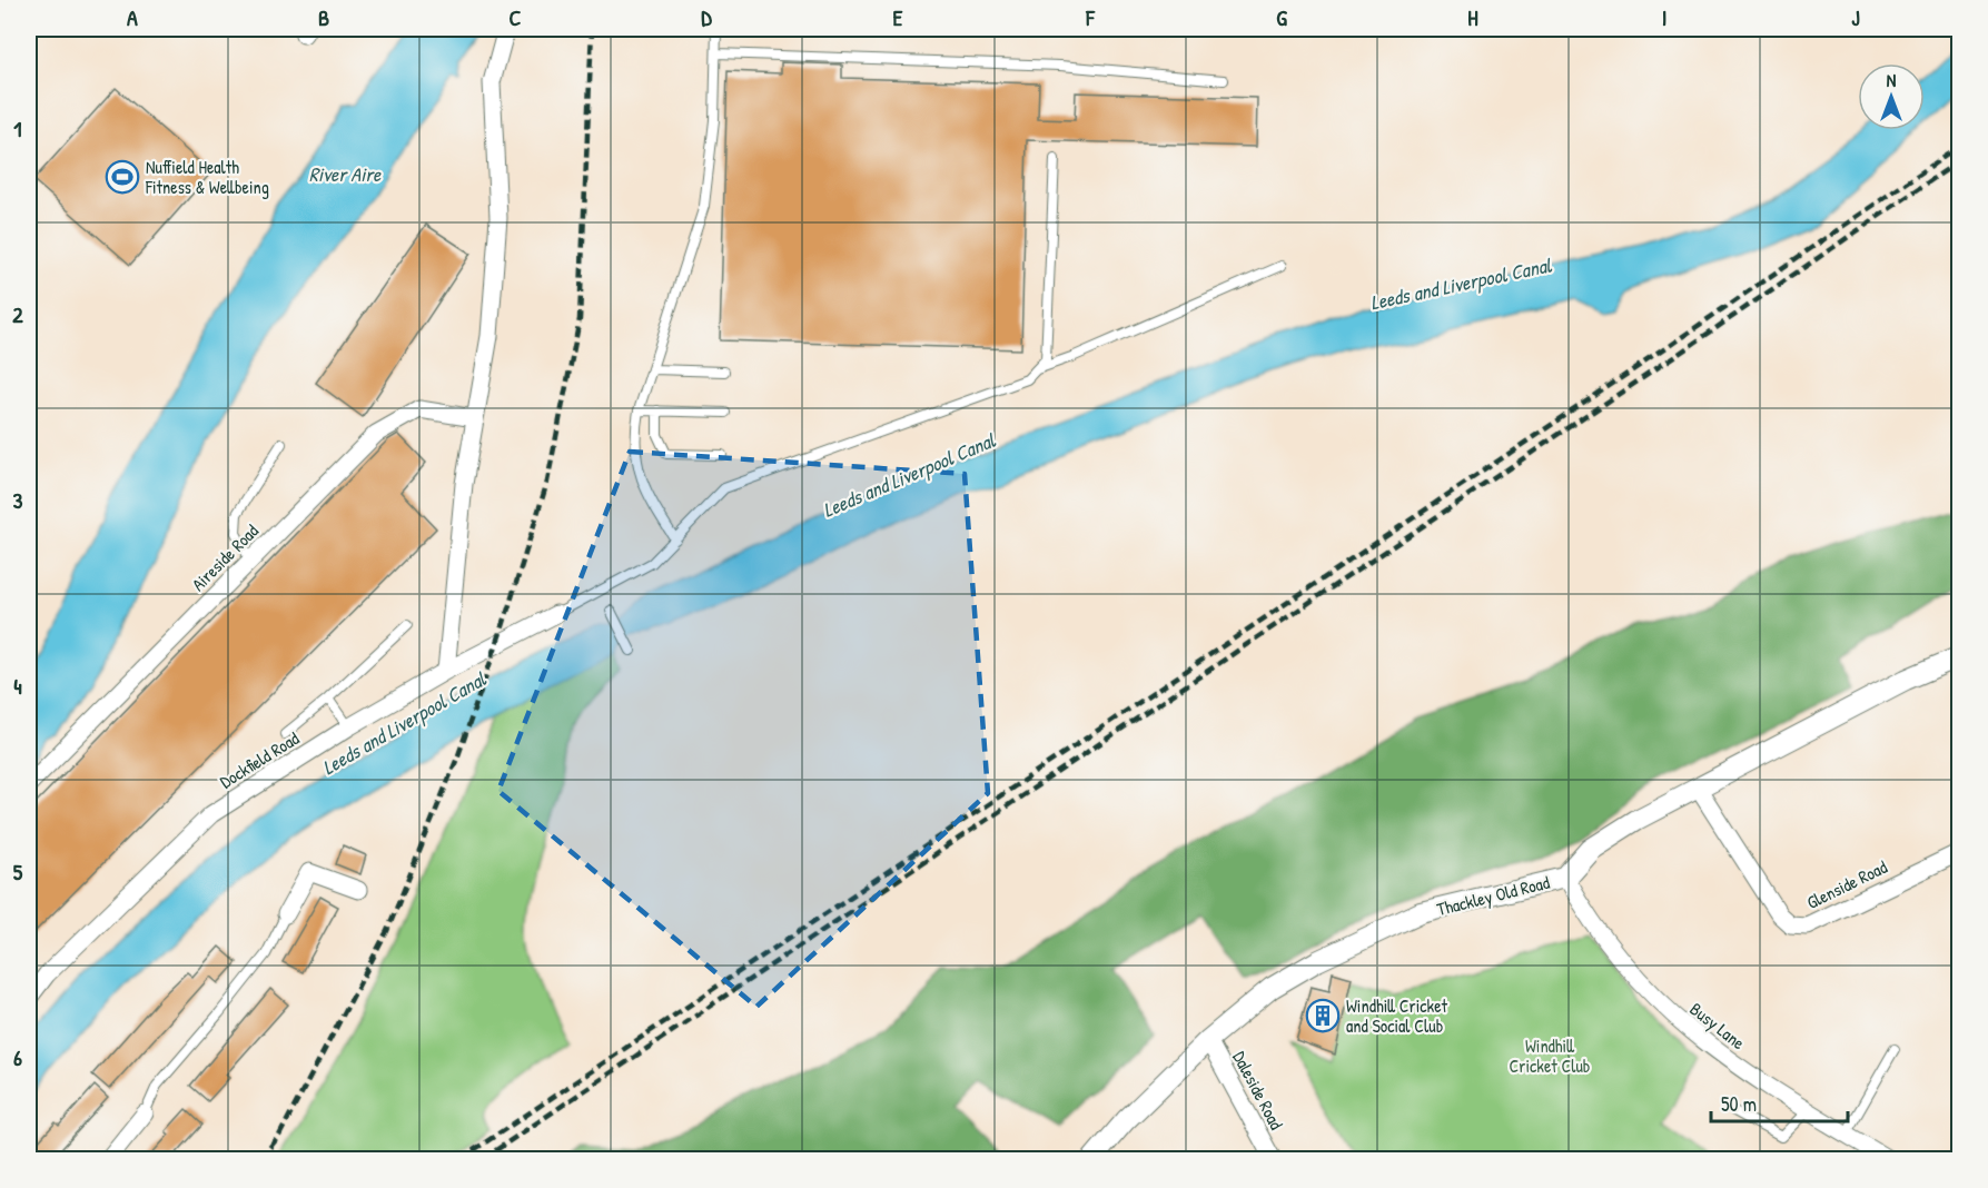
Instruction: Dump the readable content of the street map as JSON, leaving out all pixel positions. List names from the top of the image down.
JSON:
{
  "streets": {
    "street": [
      "Aireside Road",
      "Dockfield Road",
      "Glenside Road",
      "Thackley Old Road",
      "Busy Lane",
      "Daleside Road"
    ]
  },
  "crossings": [
    ["Glenside Road", "Thackley Old Road"],
    ["Thackley Old Road", "Busy Lane"],
    ["Thackley Old Road", "Daleside Road"]
  ],
  "water": ["River Aire", "Leeds and Liverpool Canal"],
  "parks": ["Windhill Cricket Club"],
  "places": {
    "sports": ["Nuffield Health Fitness & Wellbeing"],
    "building": ["Windhill Cricket and Social Club"]
  },
  "scale_bar": "50 m",
  "north": "top",
  "grid": {
    "columns": [
      "A",
      "B",
      "C",
      "D",
      "E",
      "F",
      "G",
      "H",
      "I",
      "J"
    ],
    "rows": [
      "1",
      "2",
      "3",
      "4",
      "5",
      "6"
    ]
  }
}
